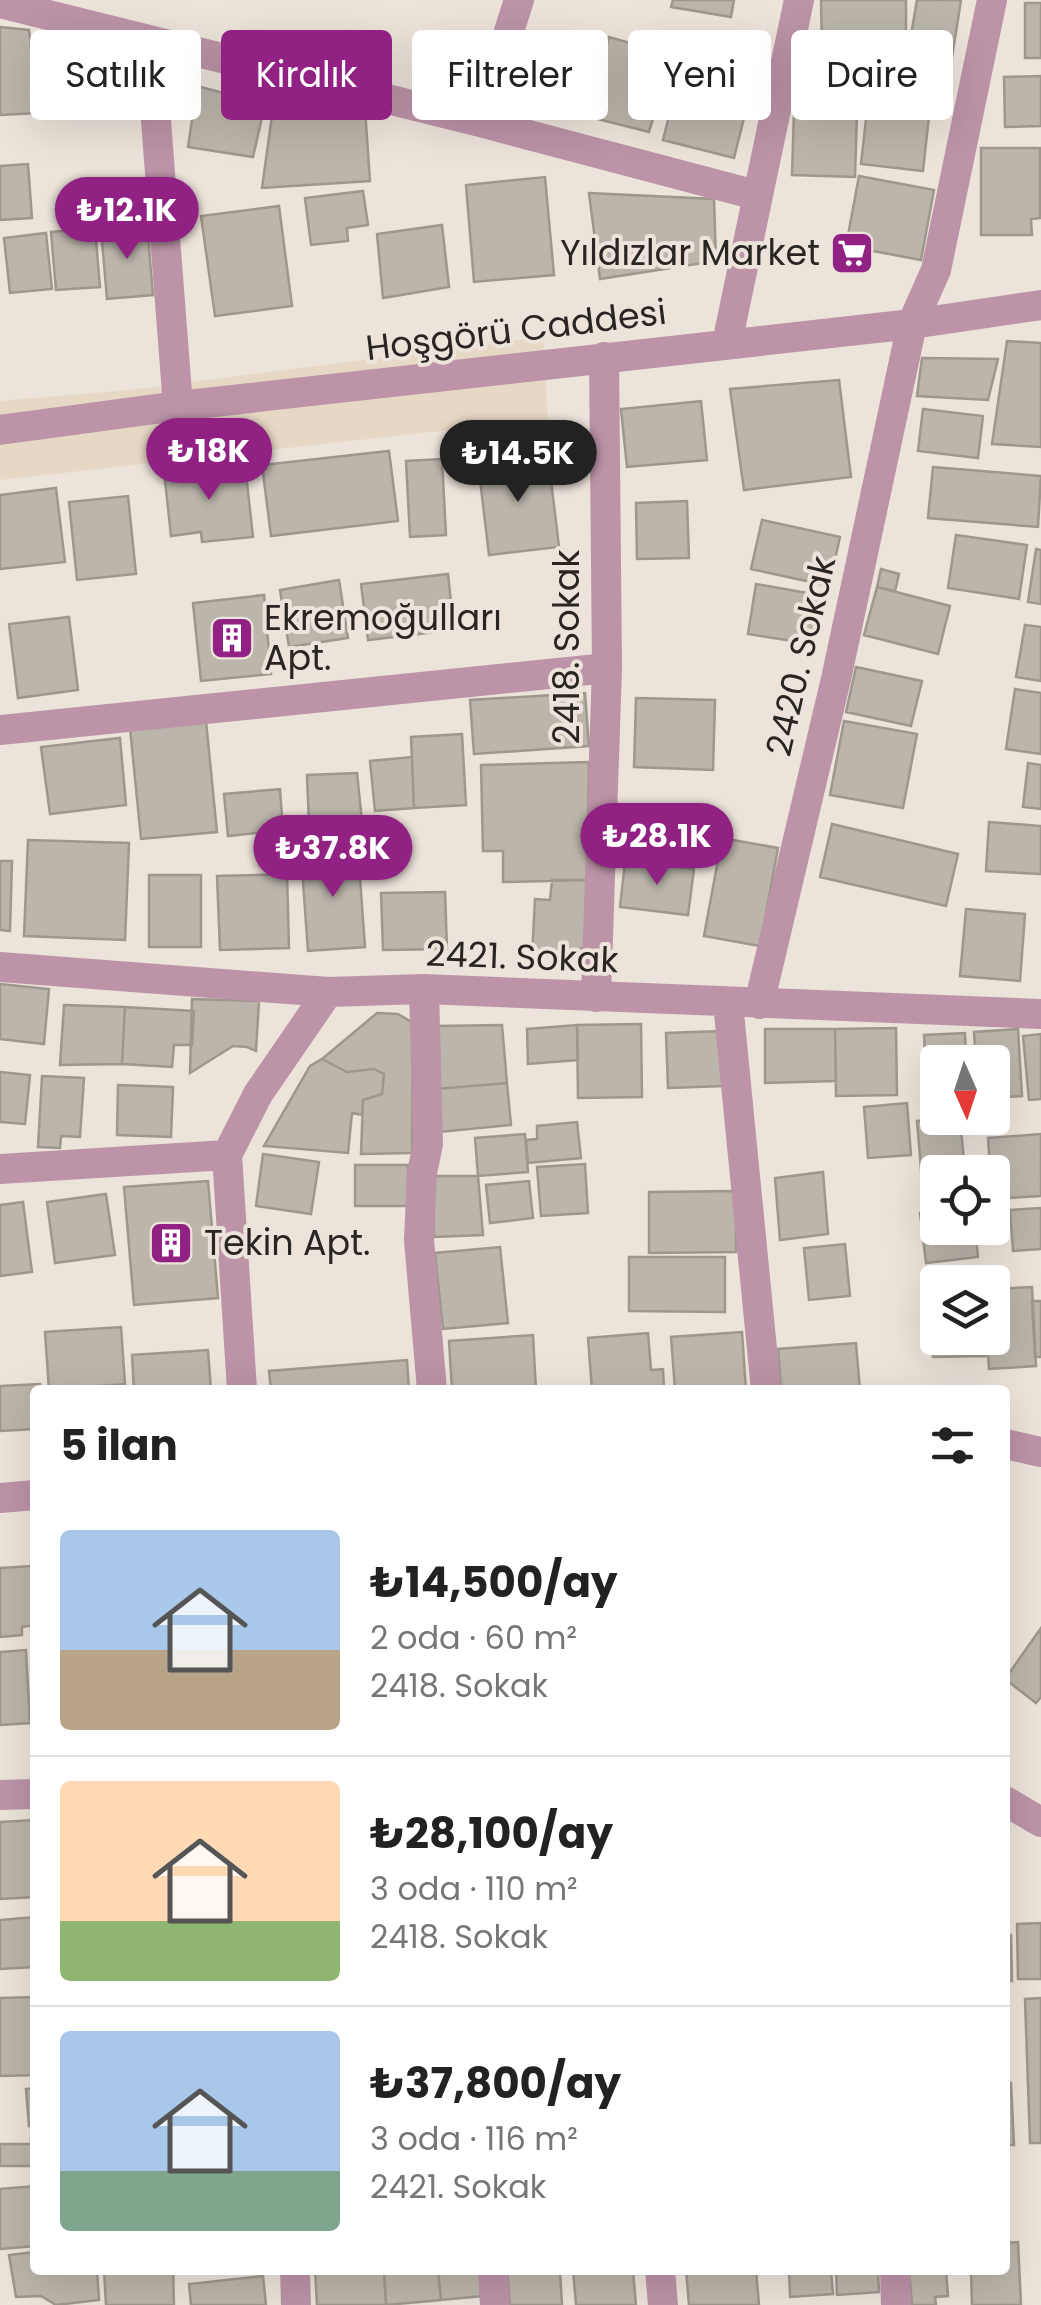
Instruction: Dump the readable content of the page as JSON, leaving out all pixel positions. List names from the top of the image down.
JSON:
{
  "streets": {
    "street": [
      "Hoşgörü Caddesi",
      "2418. Sokak",
      "2420. Sokak",
      "2421. Sokak"
    ]
  },
  "crossings": [
    ["Hoşgörü Caddesi", "2418. Sokak"],
    ["Hoşgörü Caddesi", "2420. Sokak"],
    ["2418. Sokak", "2421. Sokak"],
    ["2420. Sokak", "2421. Sokak"]
  ],
  "places": {
    "supermarket": ["Yıldızlar Market"],
    "building": ["Ekremoğulları Apt.", "Tekin Apt."]
  },
  "north": "bottom",
  "page": {
    "chip": [
      "Satılık",
      "Kiralık",
      "Filtreler",
      "Yeni",
      "Daire"
    ],
    "price": [
      "₺12.1K",
      "₺18K",
      "₺14.5K",
      "₺28.1K",
      "₺37.8K"
    ],
    "heading": "5 ilan",
    "list": [
      {
        "name": "₺14,500/ay",
        "note": "2 oda · 60 m² · 2418. Sokak"
      },
      {
        "name": "₺28,100/ay",
        "note": "3 oda · 110 m² · 2418. Sokak"
      },
      {
        "name": "₺37,800/ay",
        "note": "3 oda · 116 m² · 2421. Sokak"
      }
    ]
  }
}
